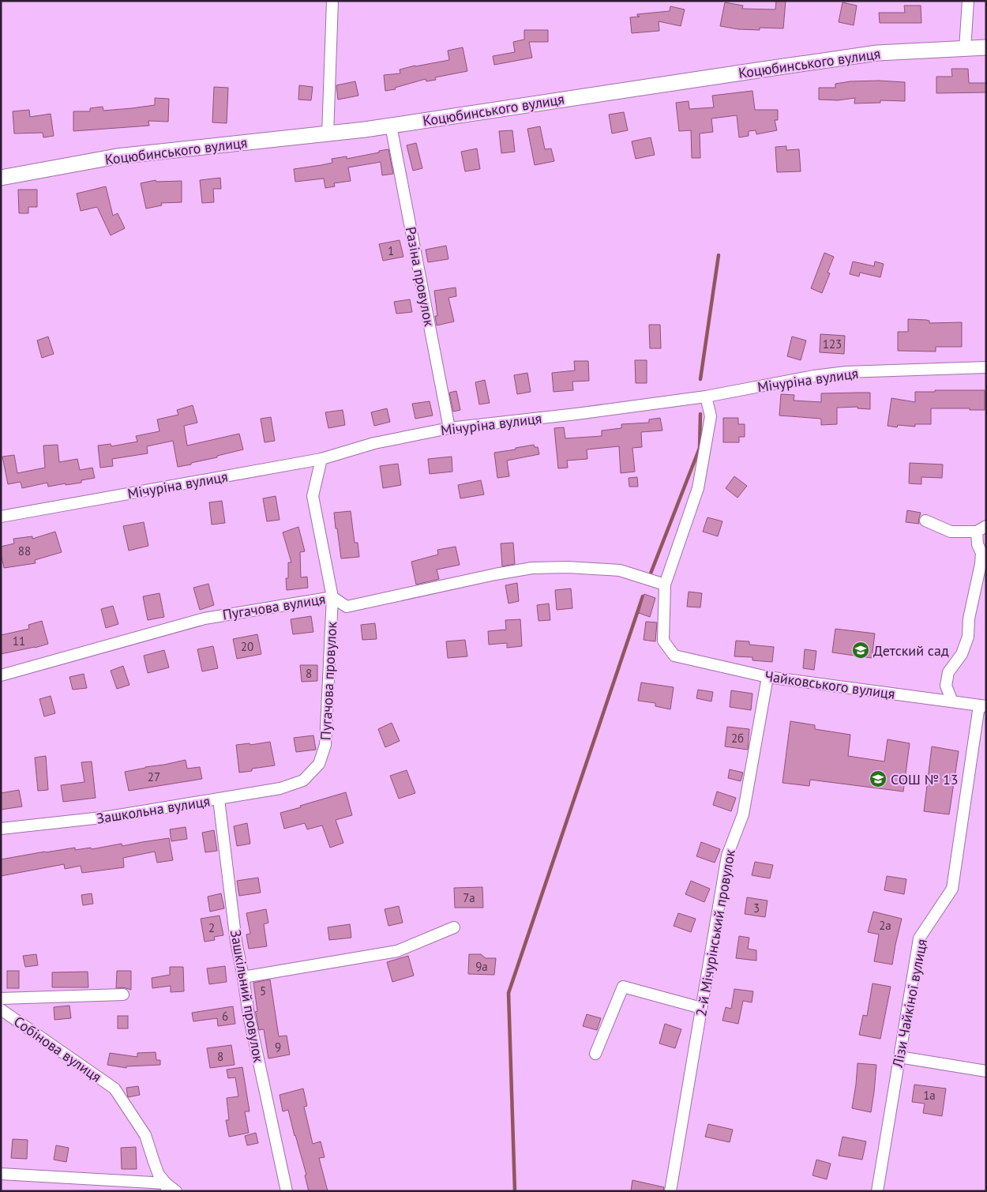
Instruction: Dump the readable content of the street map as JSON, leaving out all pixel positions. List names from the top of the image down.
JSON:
{
  "streets": {
    "street": [
      "Коцюбинського вулиця",
      "Разіна провулок",
      "Мічуріна вулиця",
      "Пугачова вулиця",
      "Пугачова провулок",
      "Чайковського вулиця",
      "Зашкольна вулиця",
      "2-й Мічурінський провулок",
      "Зашкільний провулок",
      "Лізи Чайкіної вулиця",
      "Собінова вулиця"
    ]
  },
  "crossings": [
    ["Коцюбинського вулиця", "Разіна провулок"],
    ["Разіна провулок", "Мічуріна вулиця"],
    ["Мічуріна вулиця", "Пугачова провулок"],
    ["Пугачова вулиця", "Пугачова провулок"],
    ["Пугачова вулиця", "Чайковського вулиця"],
    ["Пугачова провулок", "Зашкольна вулиця"],
    ["Чайковського вулиця", "2-й Мічурінський провулок"],
    ["Чайковського вулиця", "Лізи Чайкіної вулиця"],
    ["Зашкольна вулиця", "Зашкільний провулок"]
  ],
  "places": {
    "school or university": ["Детский сад", "СОШ № 13"]
  },
  "house_numbers": [
    "1",
    "123",
    "88",
    "11",
    "20",
    "8",
    "2б",
    "27",
    "7а",
    "3",
    "2а",
    "2",
    "9а",
    "5",
    "6",
    "9",
    "8",
    "1а"
  ]
}
